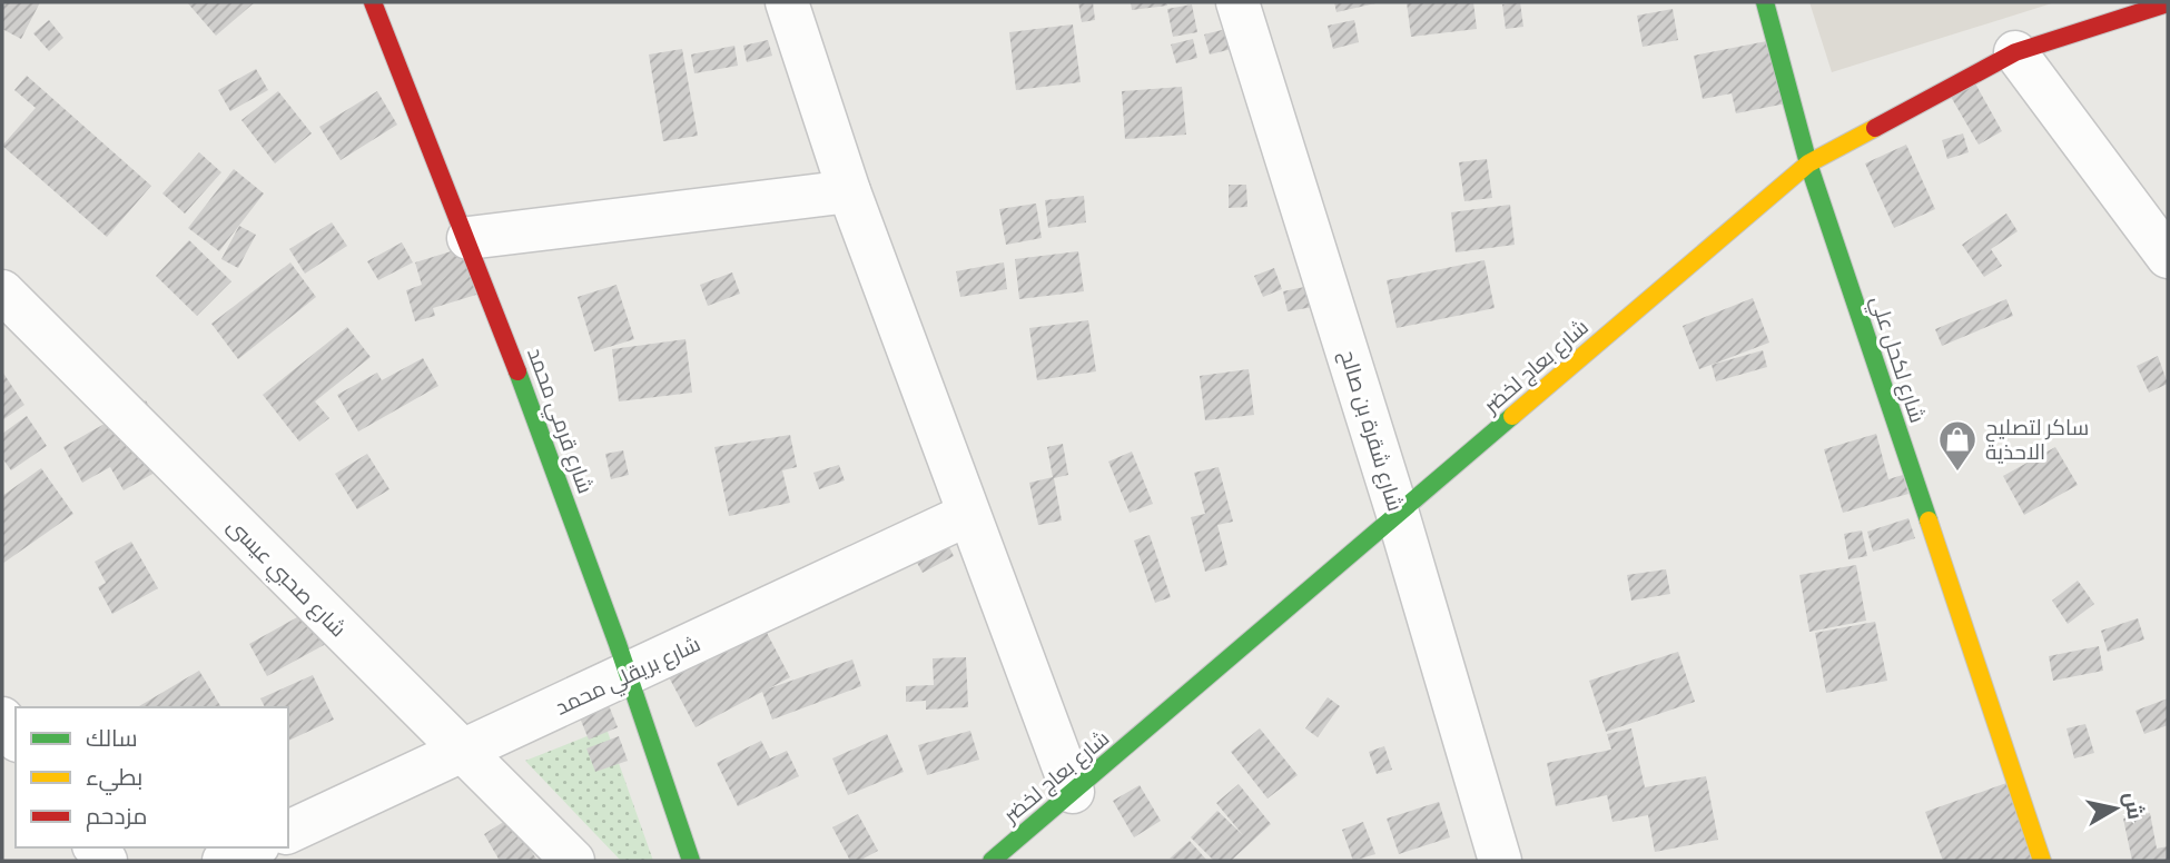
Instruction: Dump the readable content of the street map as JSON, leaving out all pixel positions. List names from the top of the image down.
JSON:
{
  "streets": {
    "street": [
      "شارع لكحل علي",
      "شارع بعاج لخضر",
      "شارع قرمي محمد",
      "شارع شقرة بن صالح",
      "شارع صحبي عيسى",
      "شارع بريقلي محمد"
    ]
  },
  "crossings": [
    ["شارع لكحل علي", "شارع بعاج لخضر"],
    ["شارع بعاج لخضر", "شارع شقرة بن صالح"],
    ["شارع قرمي محمد", "شارع بريقلي محمد"],
    ["شارع صحبي عيسى", "شارع بريقلي محمد"]
  ],
  "places": {
    "shop": ["ساكر لتصليح الاحذية"]
  },
  "legend": ["سالك", "بطيء", "مزدحم"],
  "north": "right"
}
